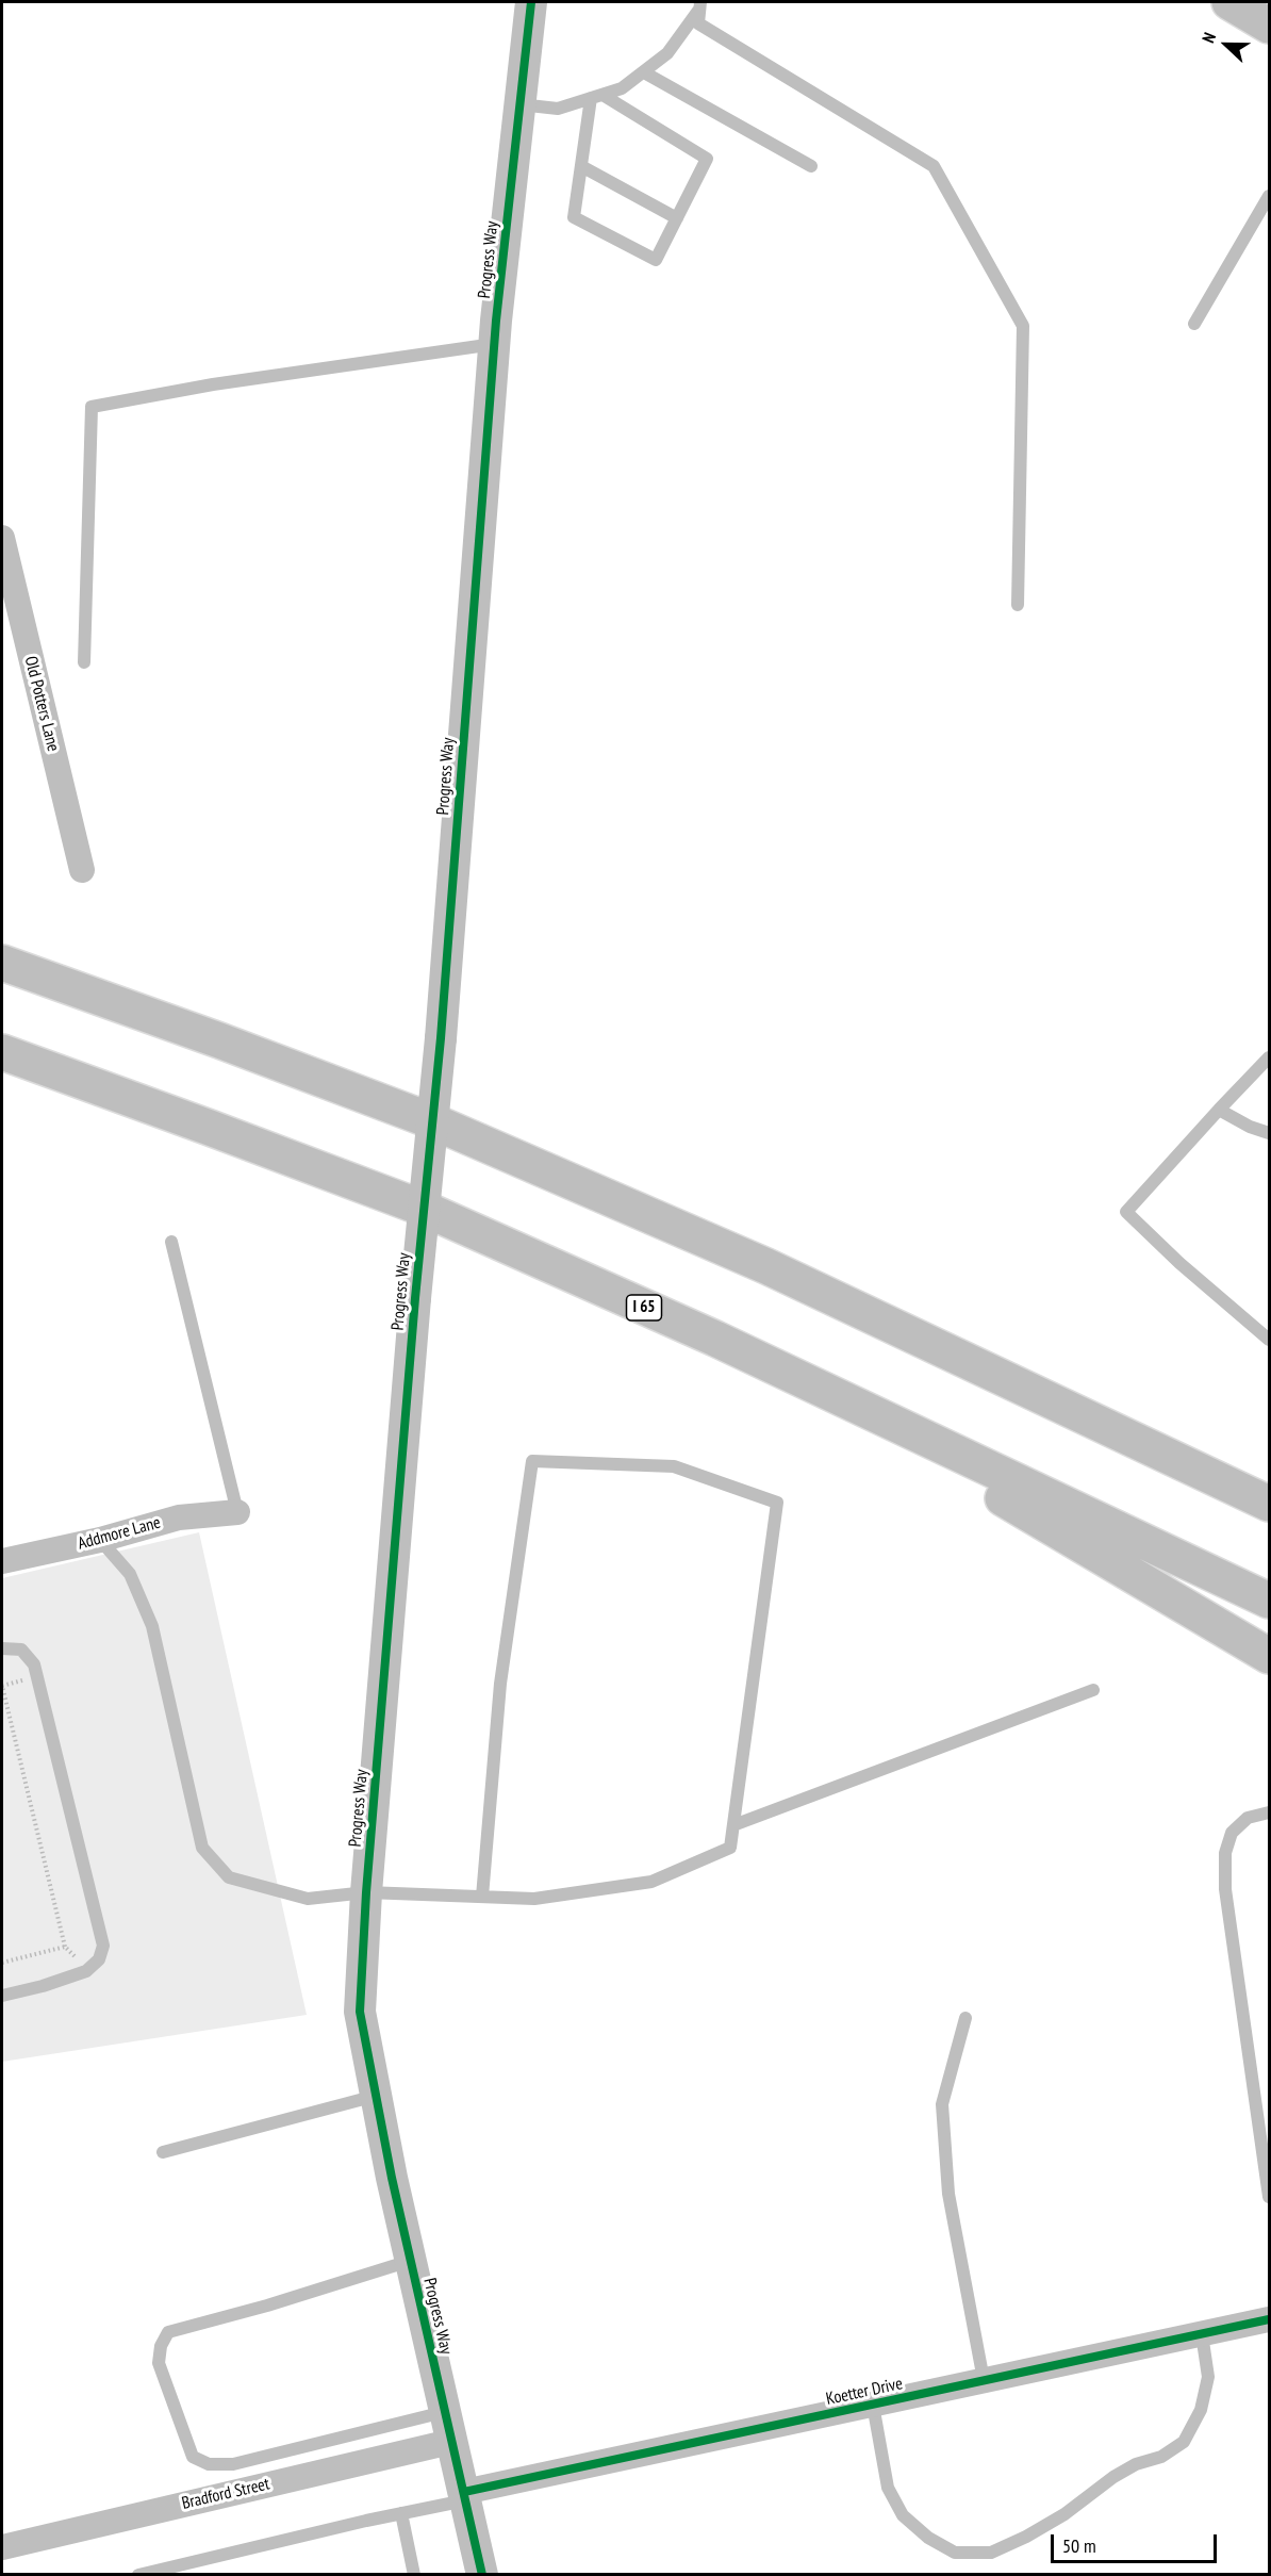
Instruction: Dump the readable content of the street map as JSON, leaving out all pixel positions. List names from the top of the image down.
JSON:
{
  "streets": {
    "main road": ["I 65"],
    "street": [
      "Progress Way",
      "Old Potters Lane",
      "Addmore Lane",
      "Koetter Drive",
      "Bradford Street"
    ]
  },
  "crossings": [
    ["Progress Way", "Koetter Drive"],
    ["Progress Way", "Bradford Street"]
  ],
  "scale_bar": "50 m",
  "north": "left"
}
